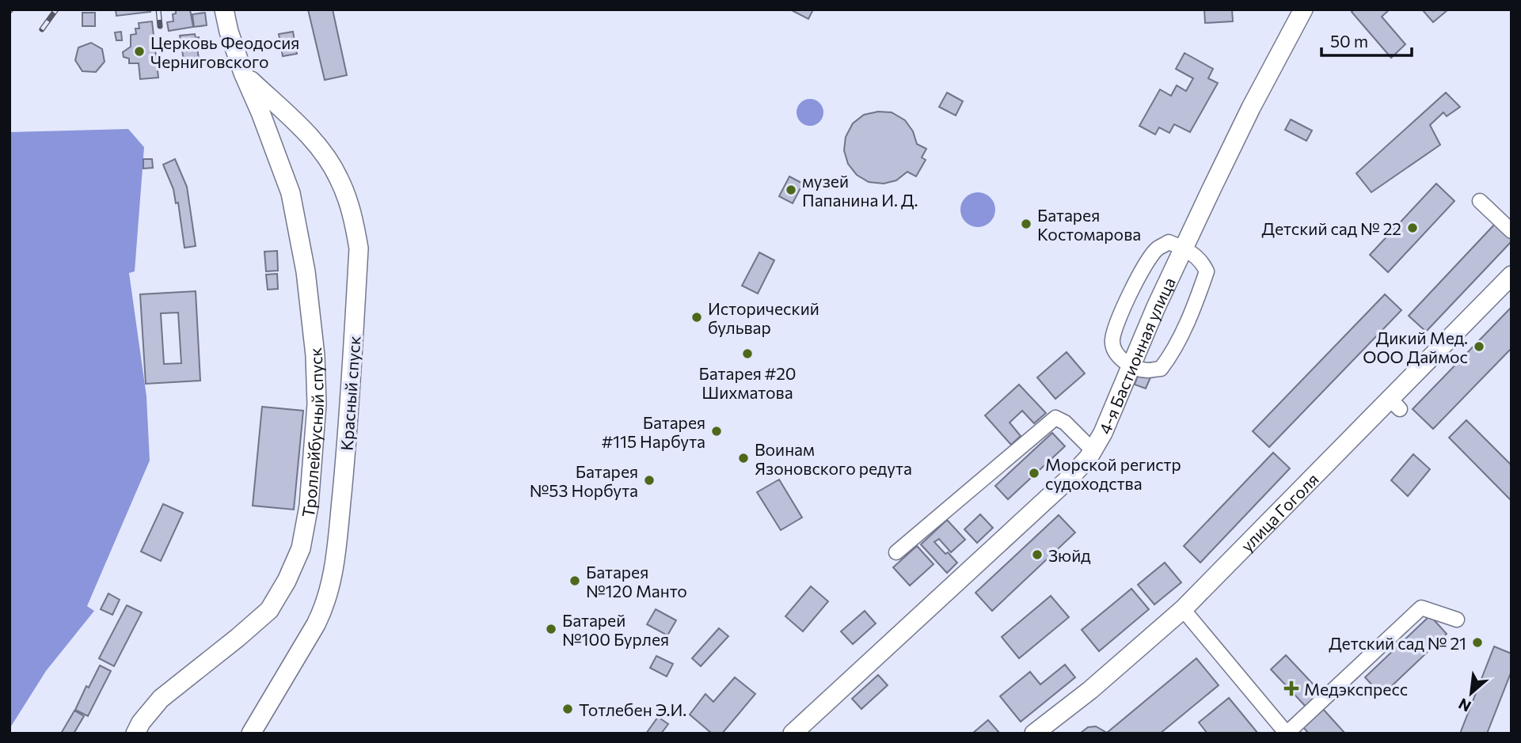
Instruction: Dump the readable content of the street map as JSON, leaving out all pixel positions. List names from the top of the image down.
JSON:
{
  "streets": {
    "main road": [
      "4-я Бастионная улица",
      "Красный спуск",
      "Троллейбусный спуск",
      "улица Гоголя"
    ]
  },
  "crossings": [
    ["Красный спуск", "Троллейбусный спуск"]
  ],
  "places": {
    "other": [
      "Церковь Феодосия Черниговского",
      "музей Папанина И. Д.",
      "Батарея Костомарова",
      "Детский сад № 22",
      "Исторический бульвар",
      "Дикий Мед. ООО Даймос",
      "Батарея #20 Шихматова",
      "Батарея #115 Нарбута",
      "Воинам Язоновского редута",
      "Морской регистр судоходства",
      "Батарея №53 Норбута",
      "Зюйд",
      "Батарея №120 Манто",
      "Батарей №100 Бурлея",
      "Детский сад № 21",
      "Тотлебен Э.И."
    ],
    "health": ["Медэкспресс"]
  },
  "scale_bar": "50 m",
  "north": "bottom left"
}
